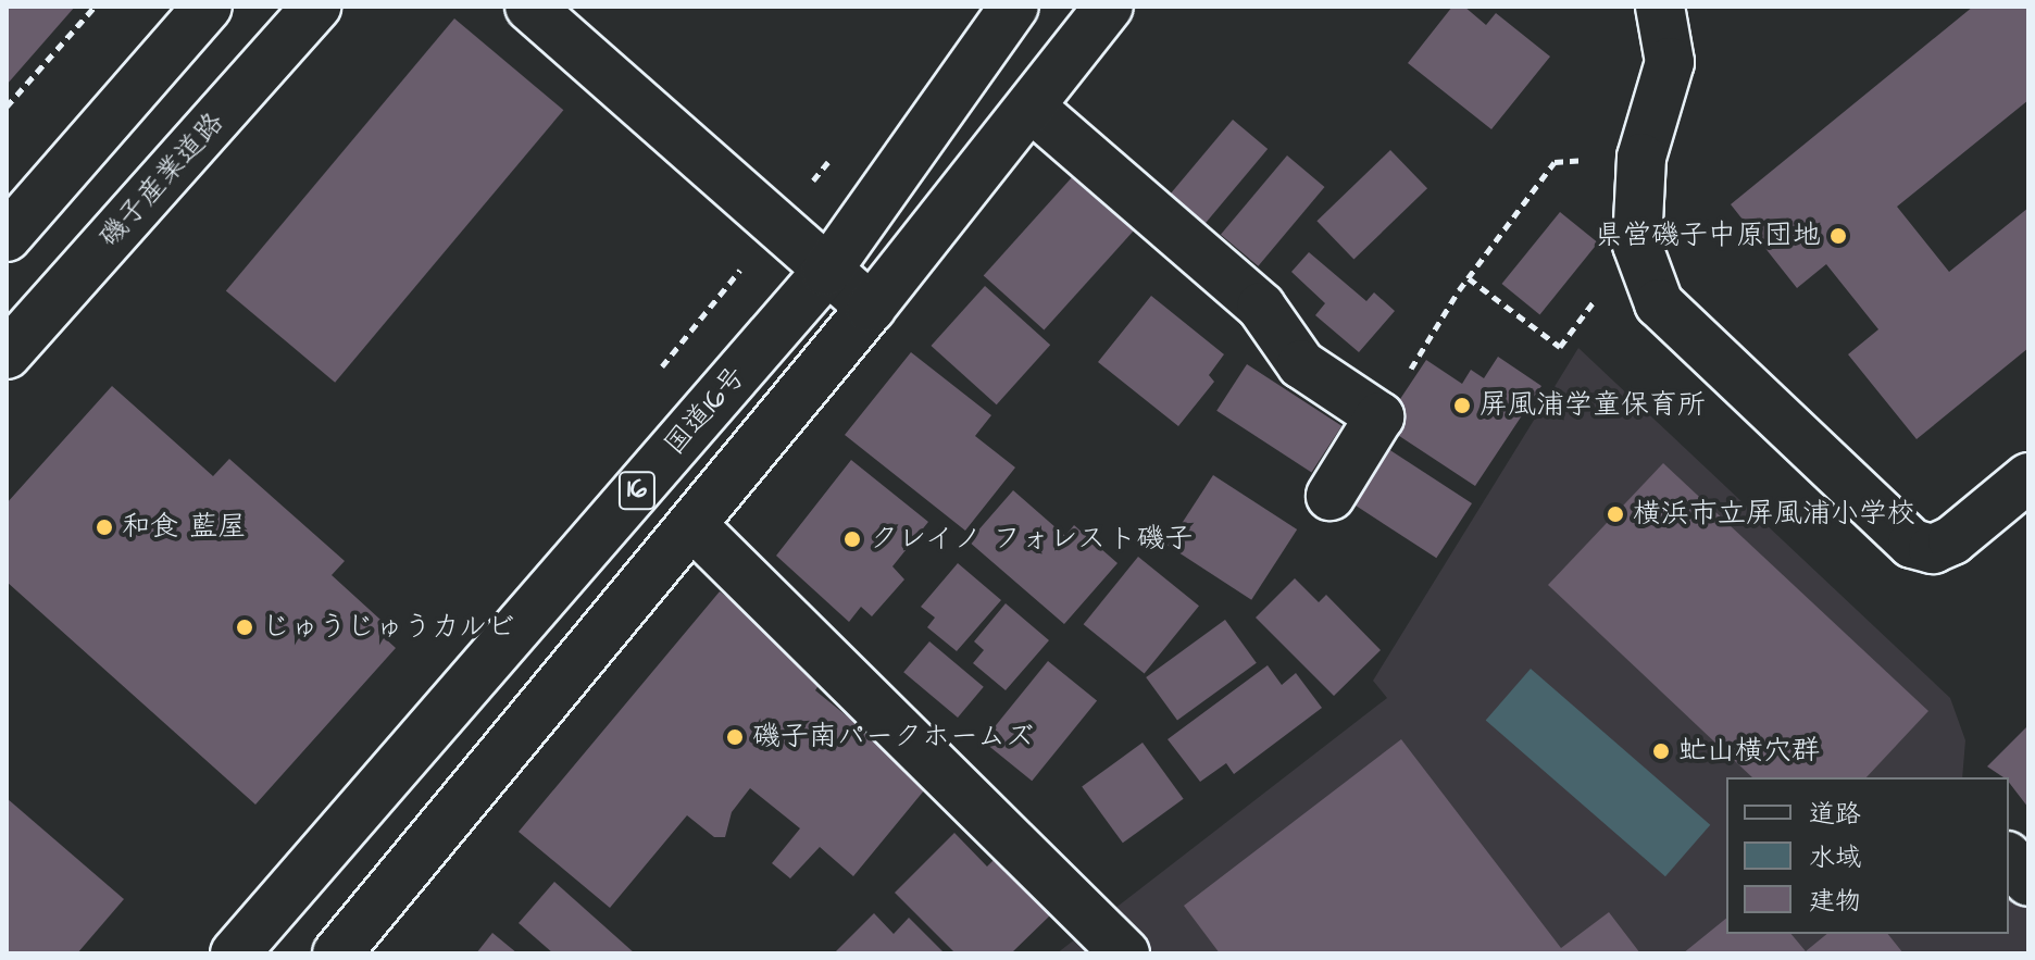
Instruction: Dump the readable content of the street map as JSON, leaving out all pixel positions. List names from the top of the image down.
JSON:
{
  "streets": {
    "main road": ["磯子産業道路", "国道16号", "16"]
  },
  "places": [
    "県営磯子中原団地",
    "屏風浦学童保育所",
    "横浜市立屏風浦小学校",
    "和食 藍屋",
    "クレイノ フォレスト磯子",
    "じゅうじゅうカルビ",
    "磯子南パークホームズ",
    "虻山横穴群"
  ],
  "legend": ["道路", "水域", "建物"]
}
